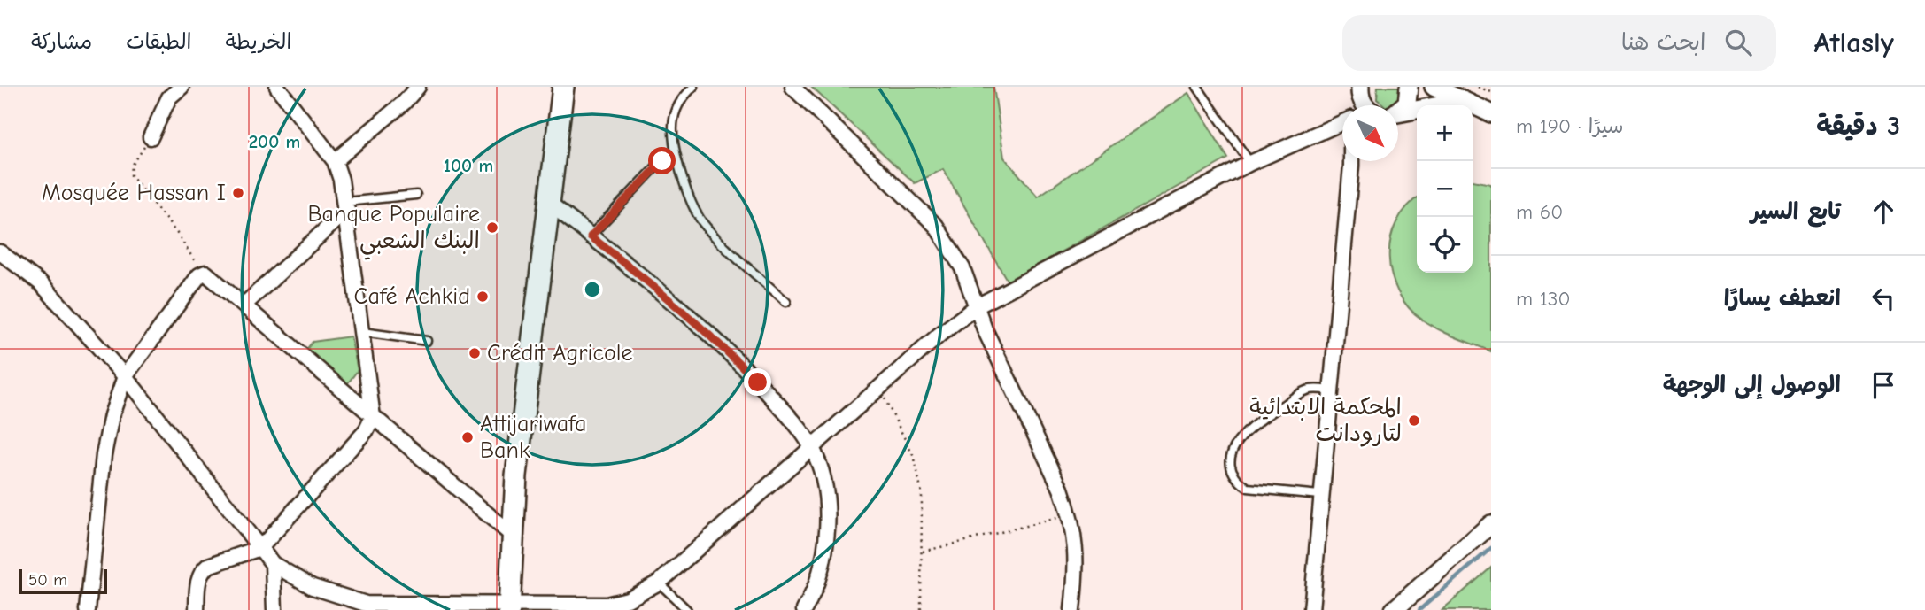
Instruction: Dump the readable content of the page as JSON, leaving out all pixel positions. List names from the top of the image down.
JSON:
{
  "places": [
    "Mosquée Hassan I",
    "Banque Populaire البنك الشعبي",
    "Café Achkid",
    "Crédit Agricole",
    "المحكمة الابتدائية لتارودانت",
    "Attijariwafa Bank"
  ],
  "scale_bar": "50 m",
  "north": "bottom right",
  "page": {
    "header": "Atlasly",
    "search": "ابحث هنا",
    "nav": ["الخريطة", "الطبقات", "مشاركة"],
    "heading": ["3 دقيقة", "سيرًا · 190 m"],
    "map_buttons": ["+", "−"],
    "list": [
      ["تابع السير", "60 m"],
      ["انعطف يسارًا", "130 m"],
      "الوصول إلى الوجهة"
    ],
    "scale": "50 m"
  },
  "rings": ["200 m", "100 m"]
}
